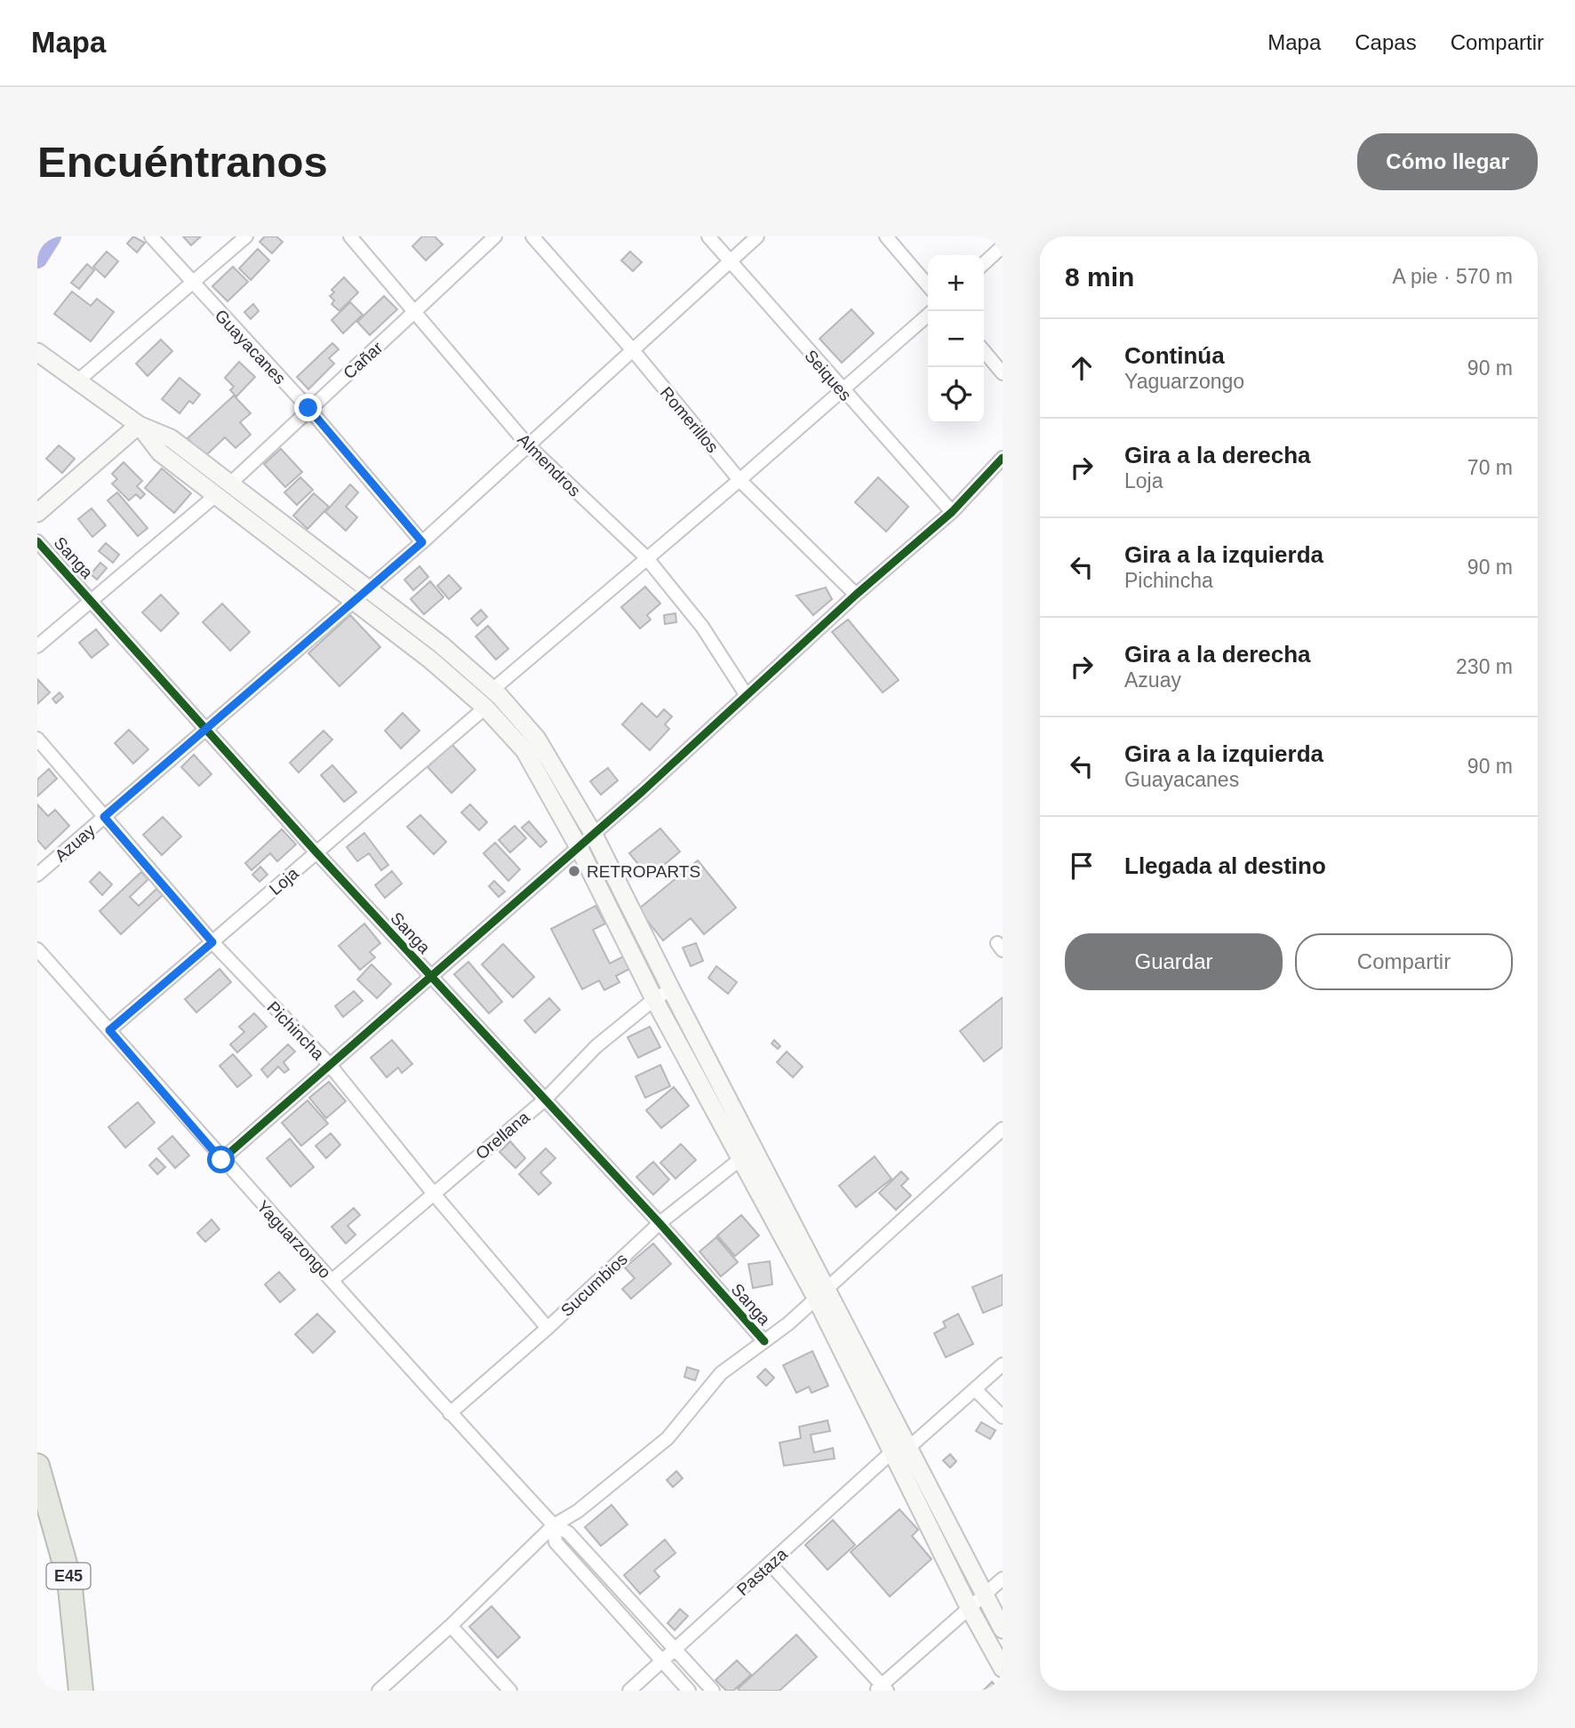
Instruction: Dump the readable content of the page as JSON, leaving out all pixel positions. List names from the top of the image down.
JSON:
{
  "streets": {
    "highway": ["E45"],
    "street": [
      "Guayacanes",
      "Cañar",
      "Seiques",
      "Romerillos",
      "Almendros",
      "Sanga",
      "Azuay",
      "Loja",
      "Pichincha",
      "Orellana",
      "Yaguarzongo",
      "Sucumbios",
      "Pastaza"
    ]
  },
  "crossings": [
    ["Guayacanes", "Cañar"],
    ["Guayacanes", "Azuay"],
    ["Cañar", "Almendros"],
    ["Seiques", "Azuay"],
    ["Romerillos", "Azuay"],
    ["Almendros", "Azuay"],
    ["Sanga", "Azuay"],
    ["Sanga", "Loja"],
    ["Sanga", "Orellana"],
    ["Sanga", "Sucumbios"],
    ["Azuay", "Pichincha"],
    ["Loja", "Pichincha"],
    ["Loja", "Yaguarzongo"],
    ["Pichincha", "Orellana"],
    ["Pichincha", "Sucumbios"],
    ["Orellana", "Yaguarzongo"],
    ["Yaguarzongo", "Sucumbios"],
    ["Yaguarzongo", "Pastaza"]
  ],
  "places": ["RETROPARTS"],
  "page": {
    "header": "Mapa",
    "nav": ["Mapa", "Capas", "Compartir"],
    "buttons": [
      "Cómo llegar",
      ["Guardar", "Compartir"]
    ],
    "title": "Encuéntranos",
    "heading": ["8 min", "A pie · 570 m"],
    "map_buttons": ["+", "−"],
    "list": [
      ["Continúa", "Yaguarzongo", "90 m"],
      ["Gira a la derecha", "Loja", "70 m"],
      ["Gira a la izquierda", "Pichincha", "90 m"],
      ["Gira a la derecha", "Azuay", "230 m"],
      ["Gira a la izquierda", "Guayacanes", "90 m"],
      "Llegada al destino"
    ]
  }
}
